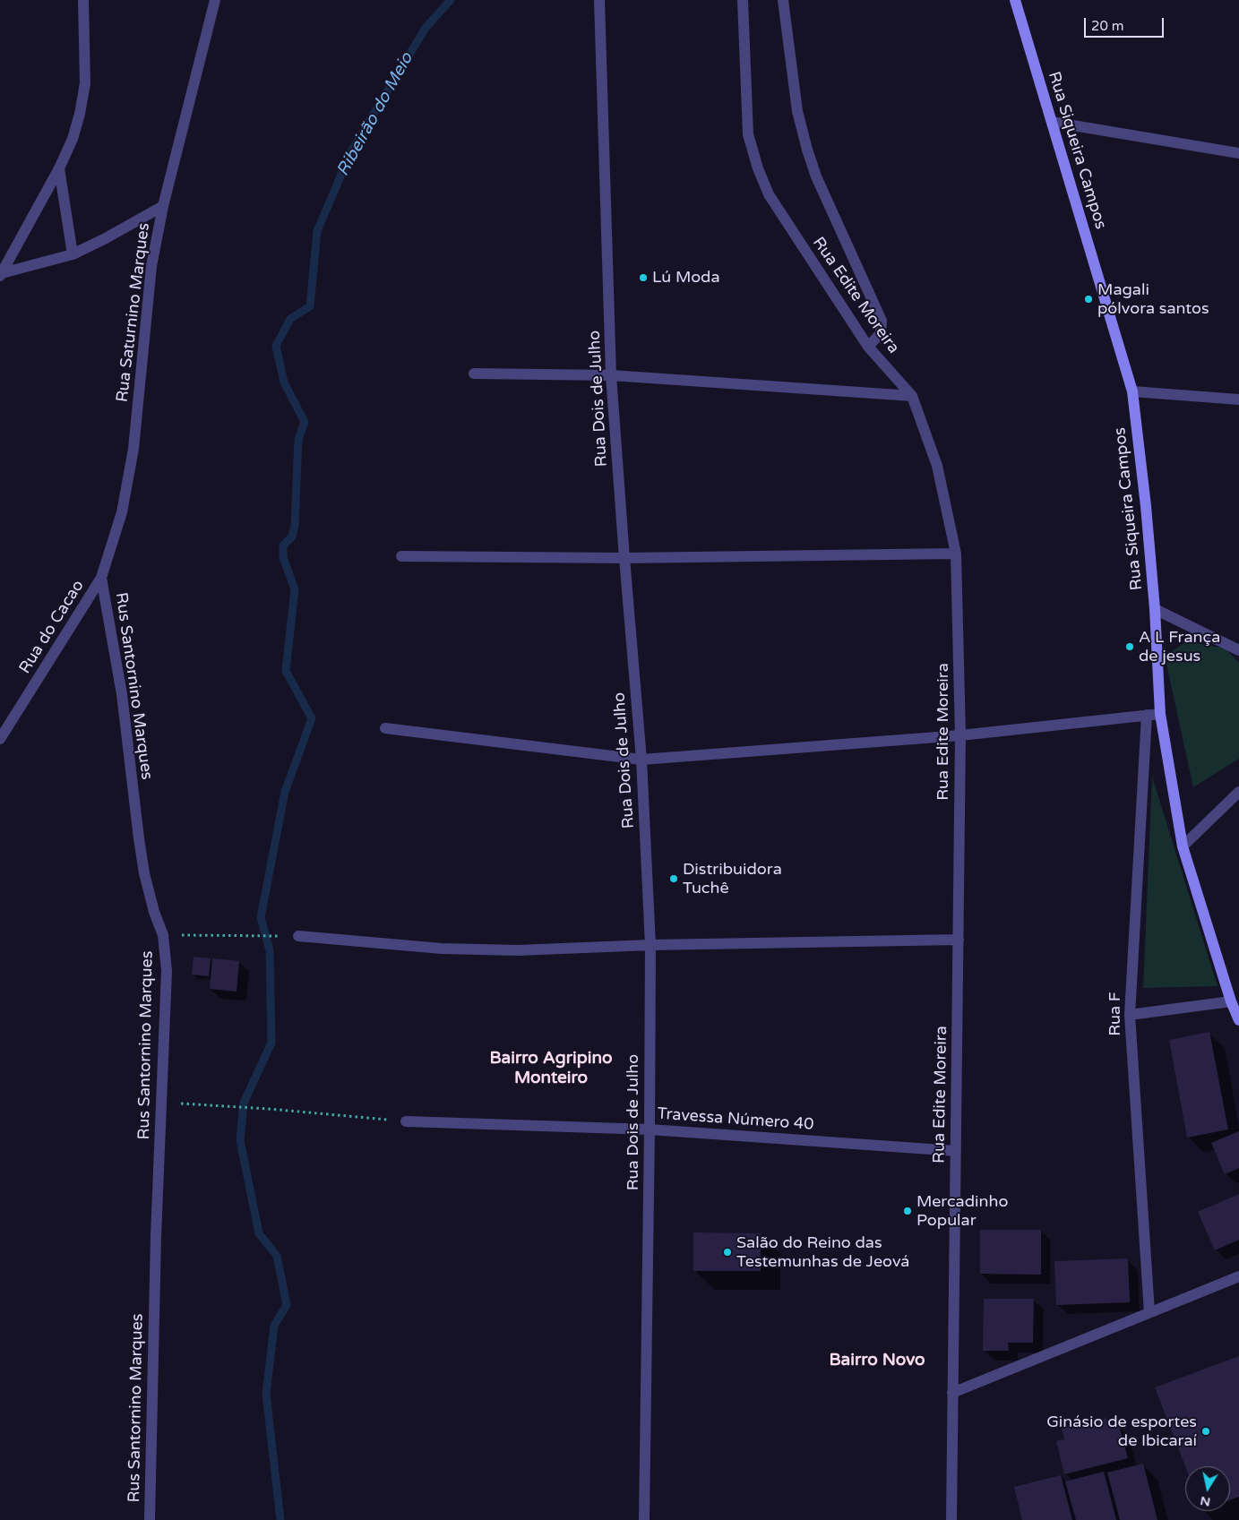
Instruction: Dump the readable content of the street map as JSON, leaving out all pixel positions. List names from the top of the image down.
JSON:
{
  "streets": {
    "main road": ["Rua Siqueira Campos"],
    "street": [
      "Rua Edite Moreira",
      "Rua Saturnino Marques",
      "Rua Dois de Julho",
      "Rua do Cacao",
      "Rus Santornino Marques",
      "Rua F",
      "Travessa Número 40"
    ]
  },
  "crossings": [
    ["Rua Edite Moreira", "Travessa Número 40"],
    ["Rua Saturnino Marques", "Rua do Cacao"],
    ["Rua Saturnino Marques", "Rus Santornino Marques"],
    ["Rua Dois de Julho", "Travessa Número 40"],
    ["Rua do Cacao", "Rus Santornino Marques"]
  ],
  "districts": ["Bairro Agripino Monteiro", "Bairro Novo"],
  "water": ["Ribeirão do Meio"],
  "places": [
    "Lú Moda",
    "Magali pólvora santos",
    "A L França de jesus",
    "Distribuidora Tuchê",
    "Mercadinho Popular",
    "Salão do Reino das Testemunhas de Jeová",
    "Ginásio de esportes de Ibicaraí"
  ],
  "scale_bar": "20 m",
  "north": "bottom"
}
